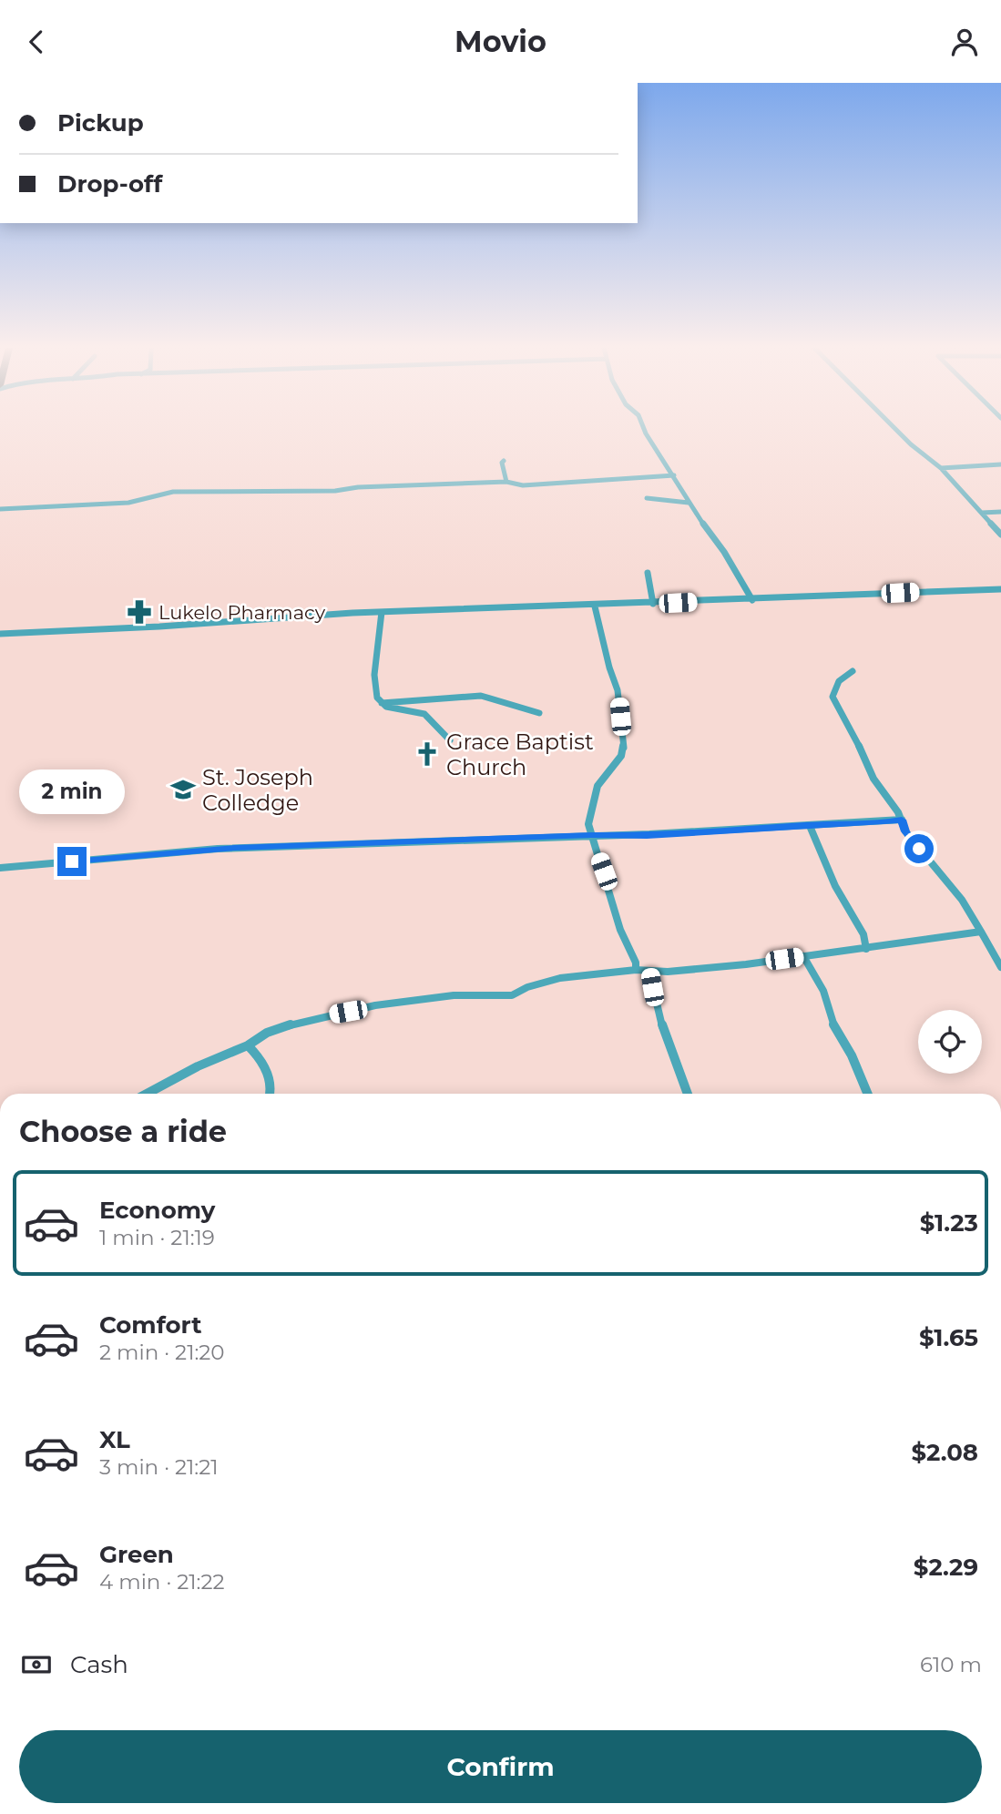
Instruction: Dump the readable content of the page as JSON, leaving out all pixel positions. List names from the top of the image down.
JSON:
{
  "places": {
    "pharmacy": ["Lukelo Pharmacy"],
    "church": ["Grace Baptist Church"],
    "school or university": ["St. Joseph Colledge"]
  },
  "page": {
    "header": "Movio",
    "banner": ["Pickup", "Drop-off"],
    "bubble": "2 min",
    "heading": "Choose a ride",
    "list": [
      {
        "name": "Economy",
        "note": "1 min · 21:19",
        "value": "$1.23"
      },
      {
        "name": "Comfort",
        "note": "2 min · 21:20",
        "value": "$1.65"
      },
      {
        "name": "XL",
        "note": "3 min · 21:21",
        "value": "$2.08"
      },
      {
        "name": "Green",
        "note": "4 min · 21:22",
        "value": "$2.29"
      }
    ],
    "pay": ["Cash", "610 m"],
    "buttons": "Confirm"
  }
}
